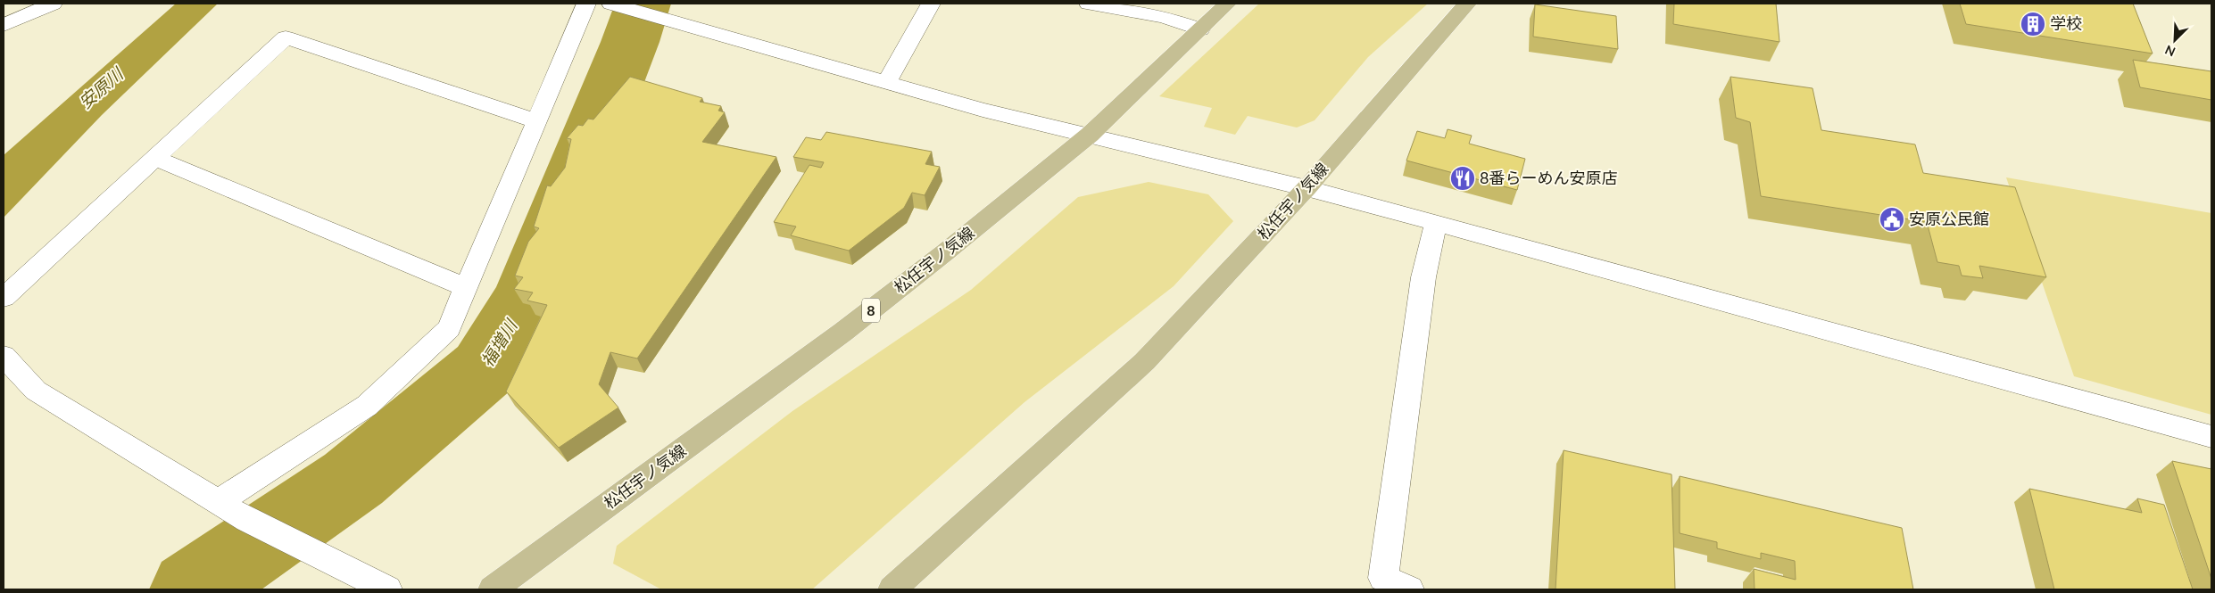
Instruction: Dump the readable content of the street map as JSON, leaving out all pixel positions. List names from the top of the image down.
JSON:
{
  "streets": {
    "main road": ["松任宇ノ気線", "8"]
  },
  "water": ["安原川", "福増川"],
  "places": {
    "building": ["学校"],
    "restaurant": ["8番らーめん安原店"],
    "public building": ["安原公民館"]
  },
  "north": "bottom left"
}
